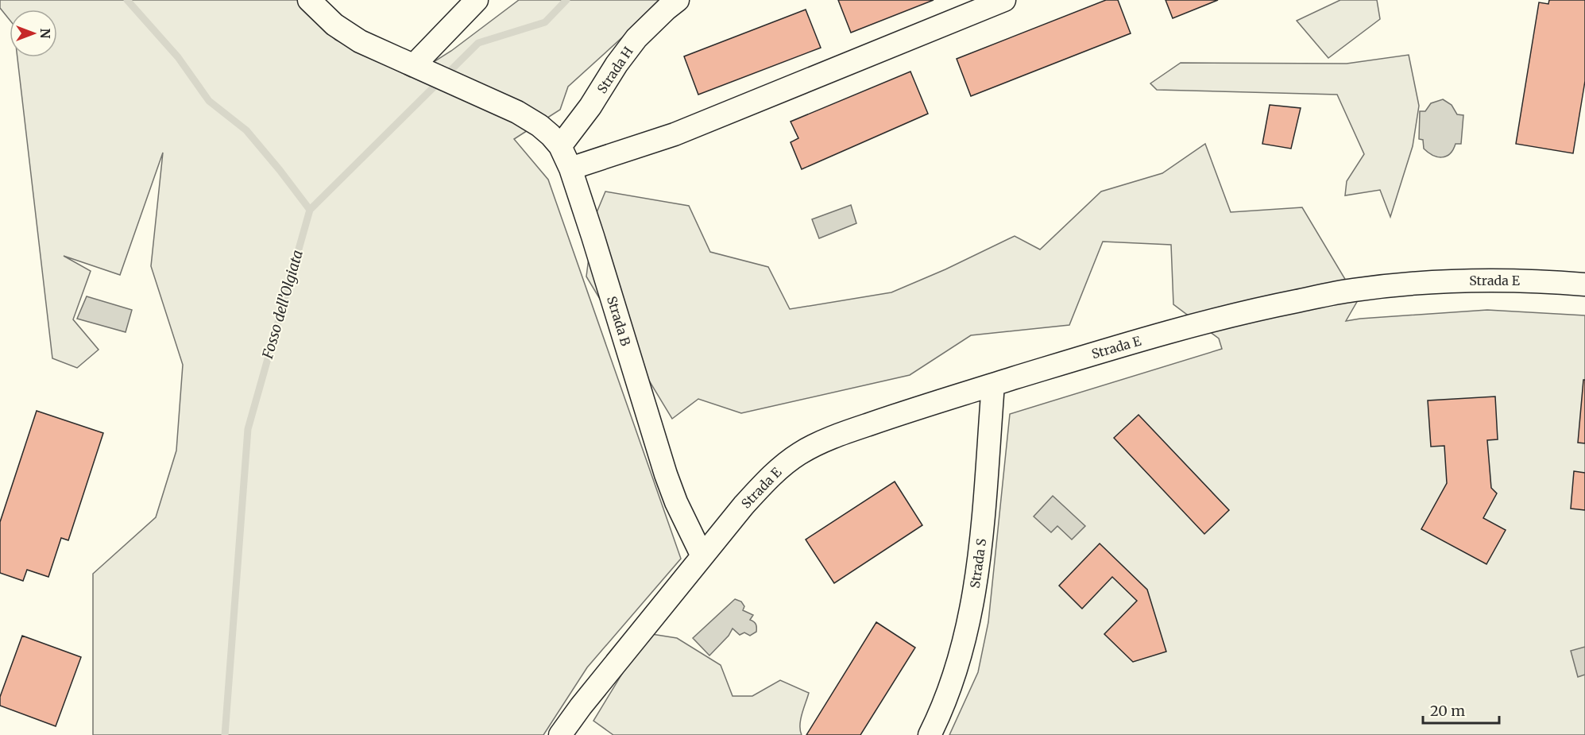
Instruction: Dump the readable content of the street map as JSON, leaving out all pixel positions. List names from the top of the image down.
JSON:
{
  "streets": {
    "street": [
      "Strada H",
      "Strada E",
      "Strada B",
      "Strada S"
    ]
  },
  "crossings": [
    ["Strada H", "Strada B"],
    ["Strada E", "Strada B"],
    ["Strada E", "Strada S"]
  ],
  "water": ["Fosso dell’Olgiata"],
  "scale_bar": "20 m",
  "north": "right"
}
